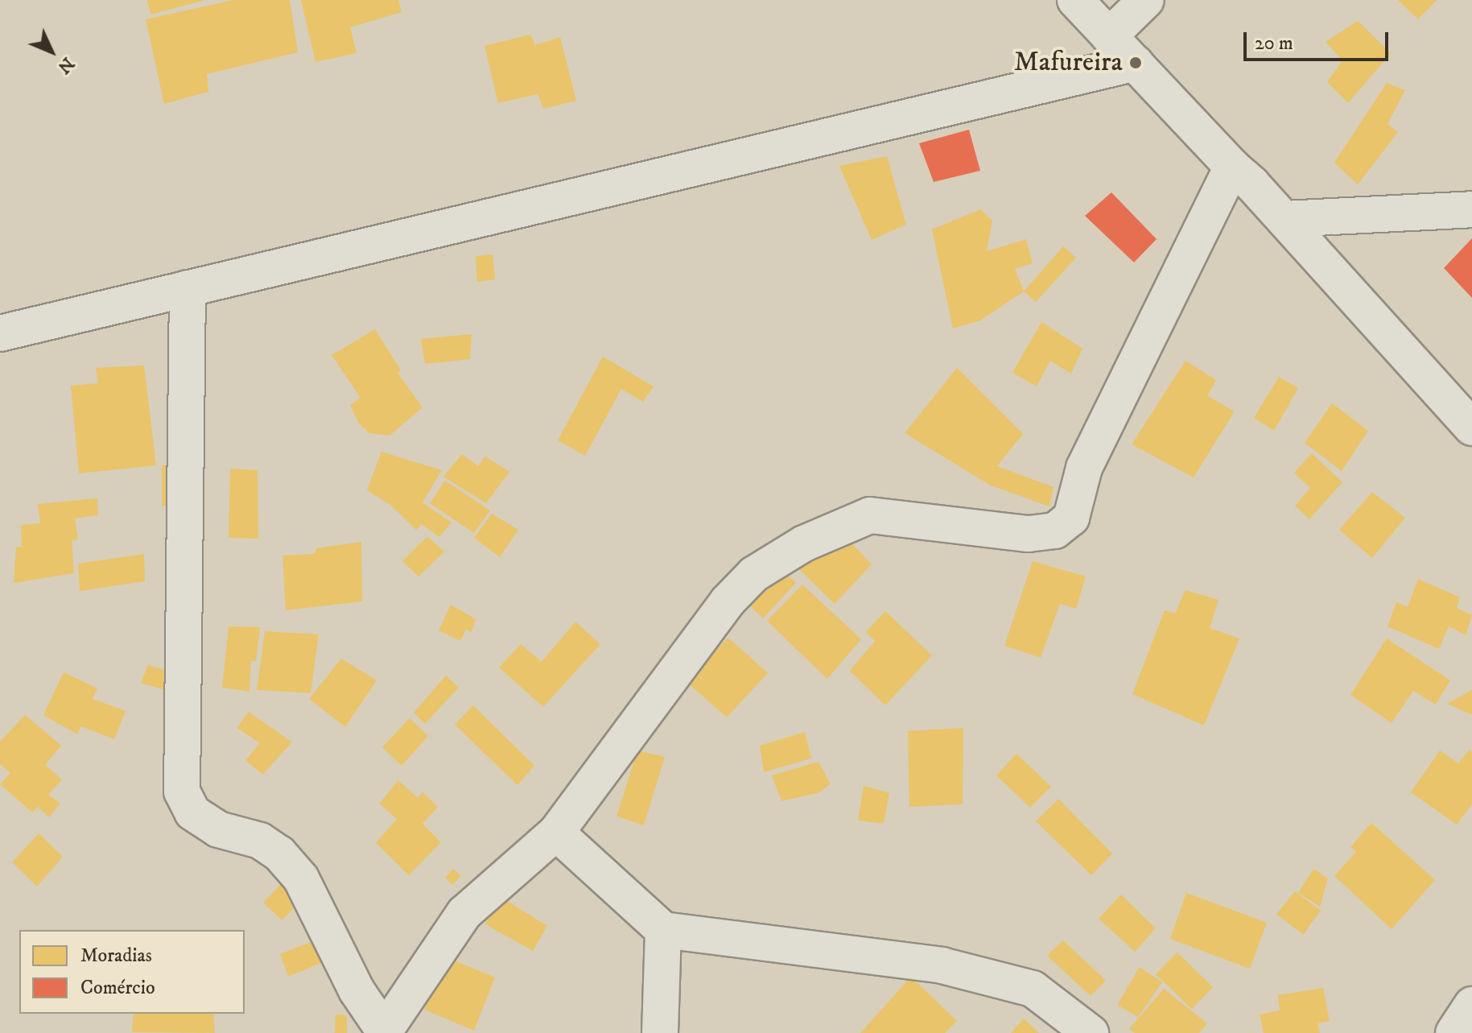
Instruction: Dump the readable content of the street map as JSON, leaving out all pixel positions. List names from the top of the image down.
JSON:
{
  "places": ["Mafureira"],
  "legend": ["Moradias", "Comércio"],
  "scale_bar": "20 m",
  "north": "bottom right"
}
